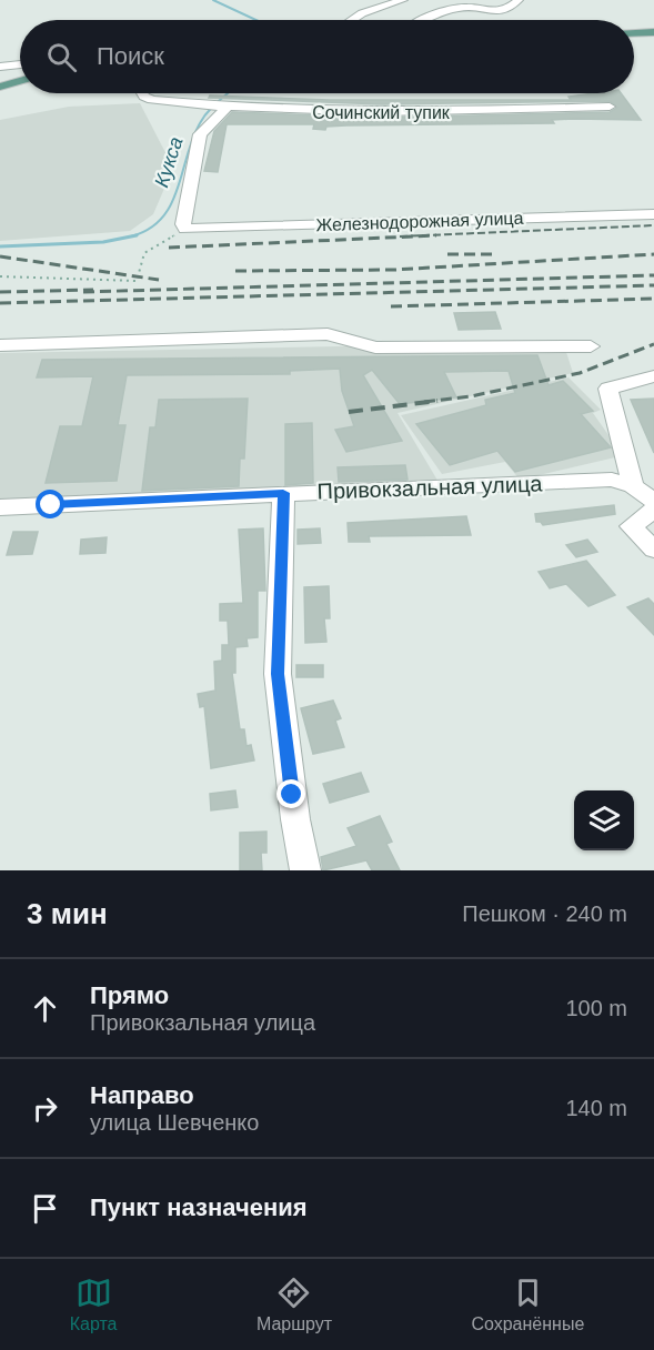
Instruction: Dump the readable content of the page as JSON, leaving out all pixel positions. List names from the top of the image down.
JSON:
{
  "streets": {
    "street": ["Сочинский тупик", "Железнодорожная улица", "Привокзальная улица"]
  },
  "water": ["Кукса"],
  "page": {
    "search": "Поиск",
    "heading": ["3 мин", "Пешком · 240 m"],
    "list": [
      ["Прямо", "Привокзальная улица", "100 m"],
      ["Направо", "улица Шевченко", "140 m"],
      "Пункт назначения"
    ],
    "nav": ["Карта", "Маршрут", "Сохранённые"]
  }
}
